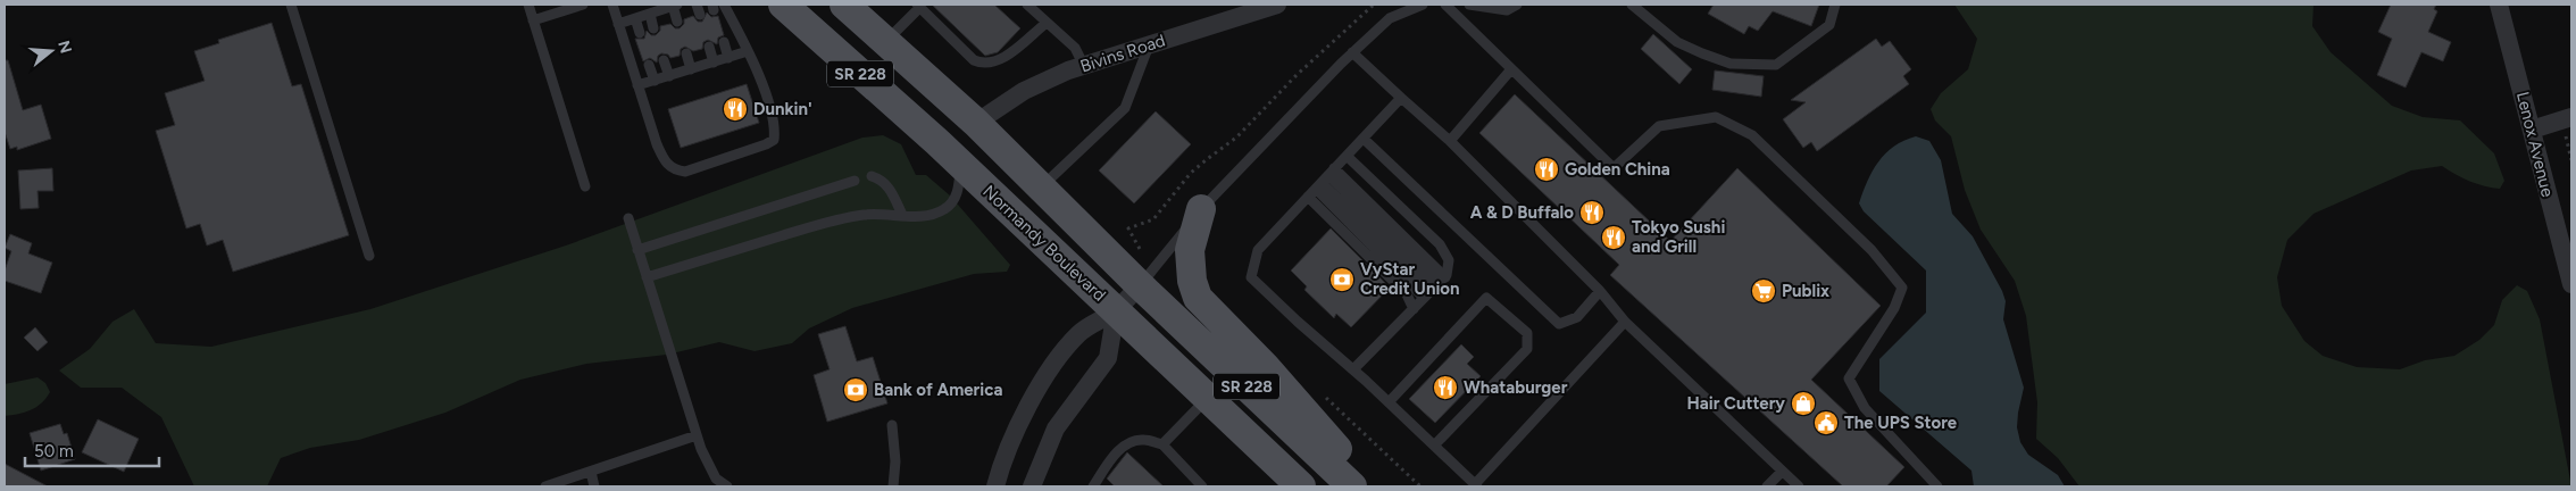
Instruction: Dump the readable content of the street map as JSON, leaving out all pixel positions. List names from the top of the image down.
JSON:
{
  "streets": {
    "main road": ["SR 228", "Normandy Boulevard"],
    "street": ["Bivins Road", "Lenox Avenue"]
  },
  "crossings": [
    ["Bivins Road", "Normandy Boulevard"]
  ],
  "places": {
    "restaurant": [
      "Dunkin'",
      "Golden China",
      "A & D Buffalo",
      "Tokyo Sushi and Grill",
      "Whataburger"
    ],
    "bank": ["VyStar Credit Union", "Bank of America"],
    "supermarket": ["Publix"],
    "shop": ["Hair Cuttery"],
    "public building": ["The UPS Store"]
  },
  "scale_bar": "50 m",
  "north": "right"
}
